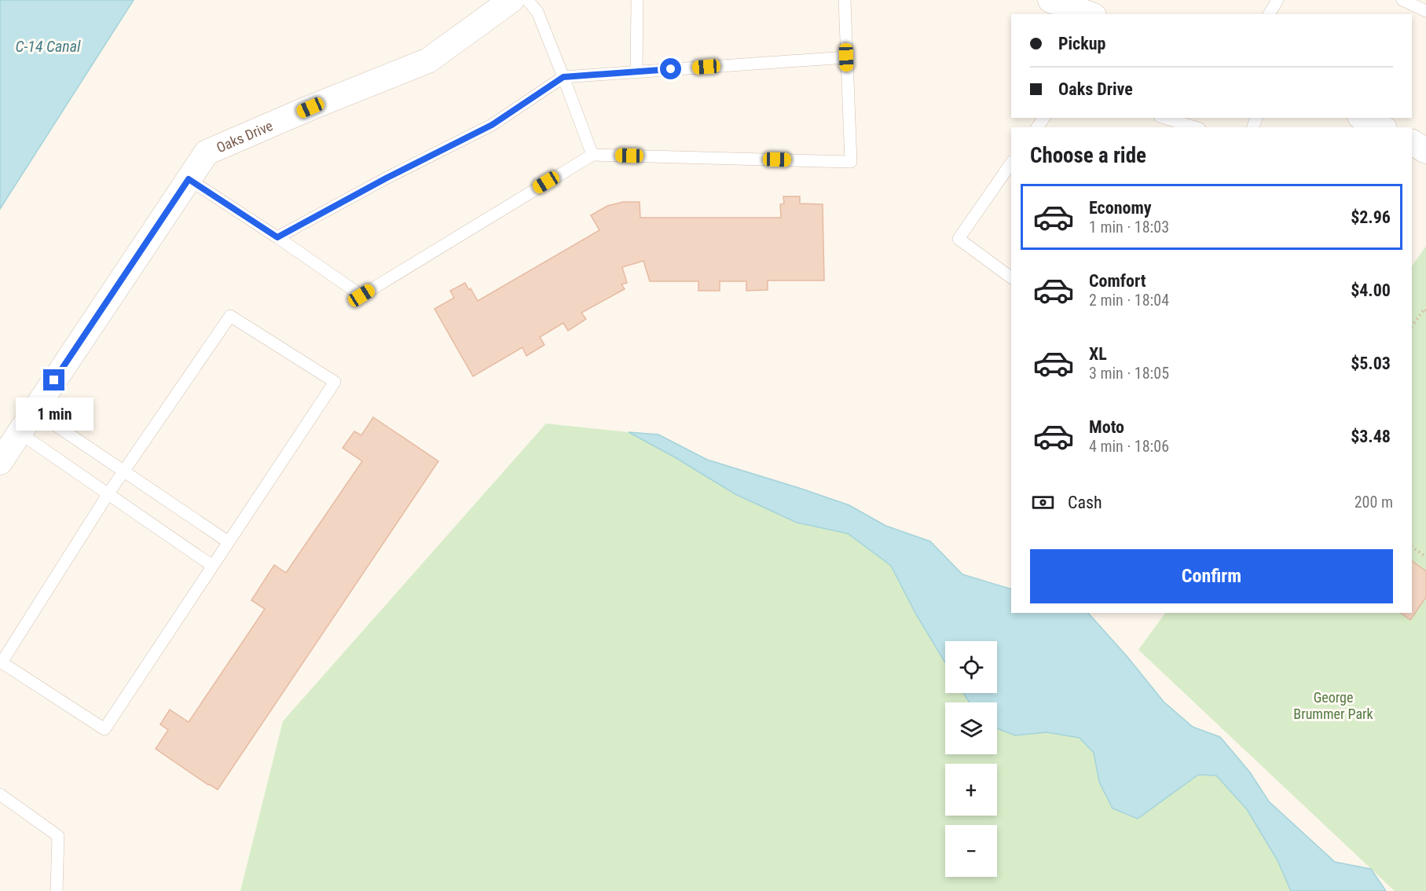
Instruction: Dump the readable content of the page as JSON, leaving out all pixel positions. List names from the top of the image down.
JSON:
{
  "streets": {
    "street": ["Oaks Drive"]
  },
  "water": ["C-14 Canal"],
  "parks": ["George Brummer Park"],
  "page": {
    "banner": ["Pickup", "Oaks Drive"],
    "heading": "Choose a ride",
    "list": [
      {
        "name": "Economy",
        "note": "1 min · 18:03",
        "value": "$2.96"
      },
      {
        "name": "Comfort",
        "note": "2 min · 18:04",
        "value": "$4.00"
      },
      {
        "name": "XL",
        "note": "3 min · 18:05",
        "value": "$5.03"
      },
      {
        "name": "Moto",
        "note": "4 min · 18:06",
        "value": "$3.48"
      }
    ],
    "bubble": "1 min",
    "pay": ["Cash", "200 m"],
    "buttons": "Confirm",
    "map_buttons": ["+", "−"]
  }
}
